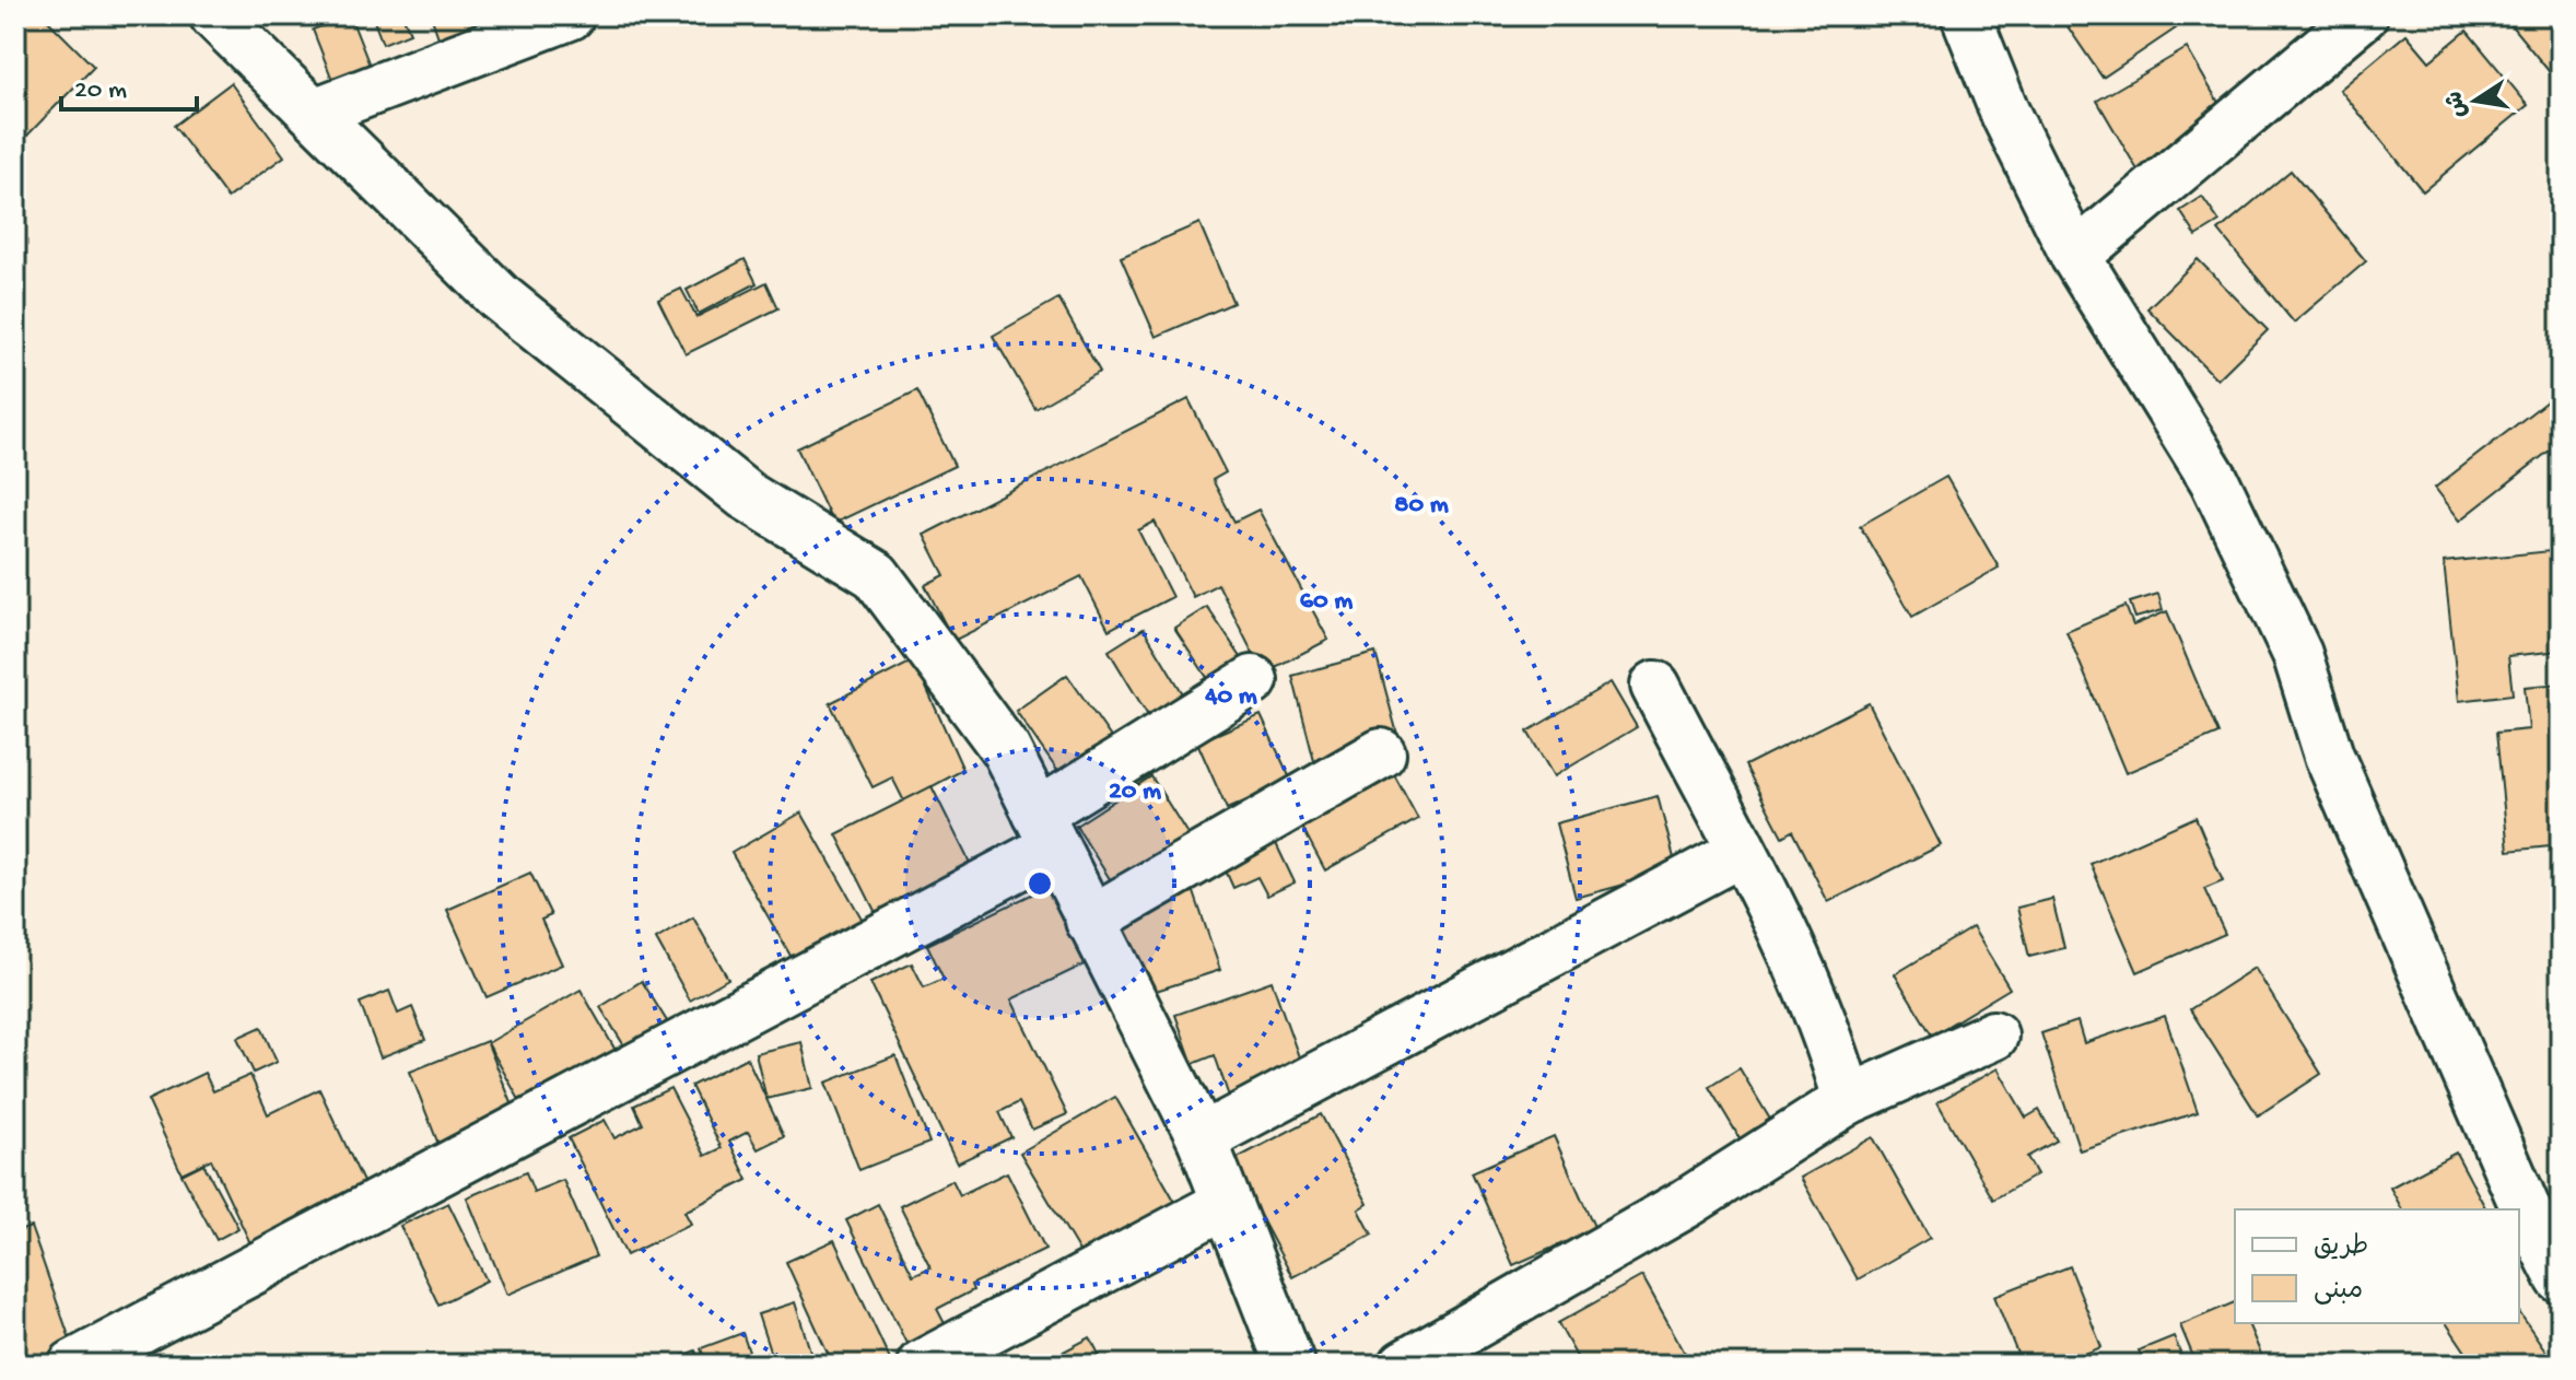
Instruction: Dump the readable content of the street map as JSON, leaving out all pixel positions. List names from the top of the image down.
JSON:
{
  "legend": ["طريق", "مبنى"],
  "scale_bar": "20 m",
  "north": "left",
  "rings": [
    "80 m",
    "60 m",
    "40 m",
    "20 m"
  ]
}
